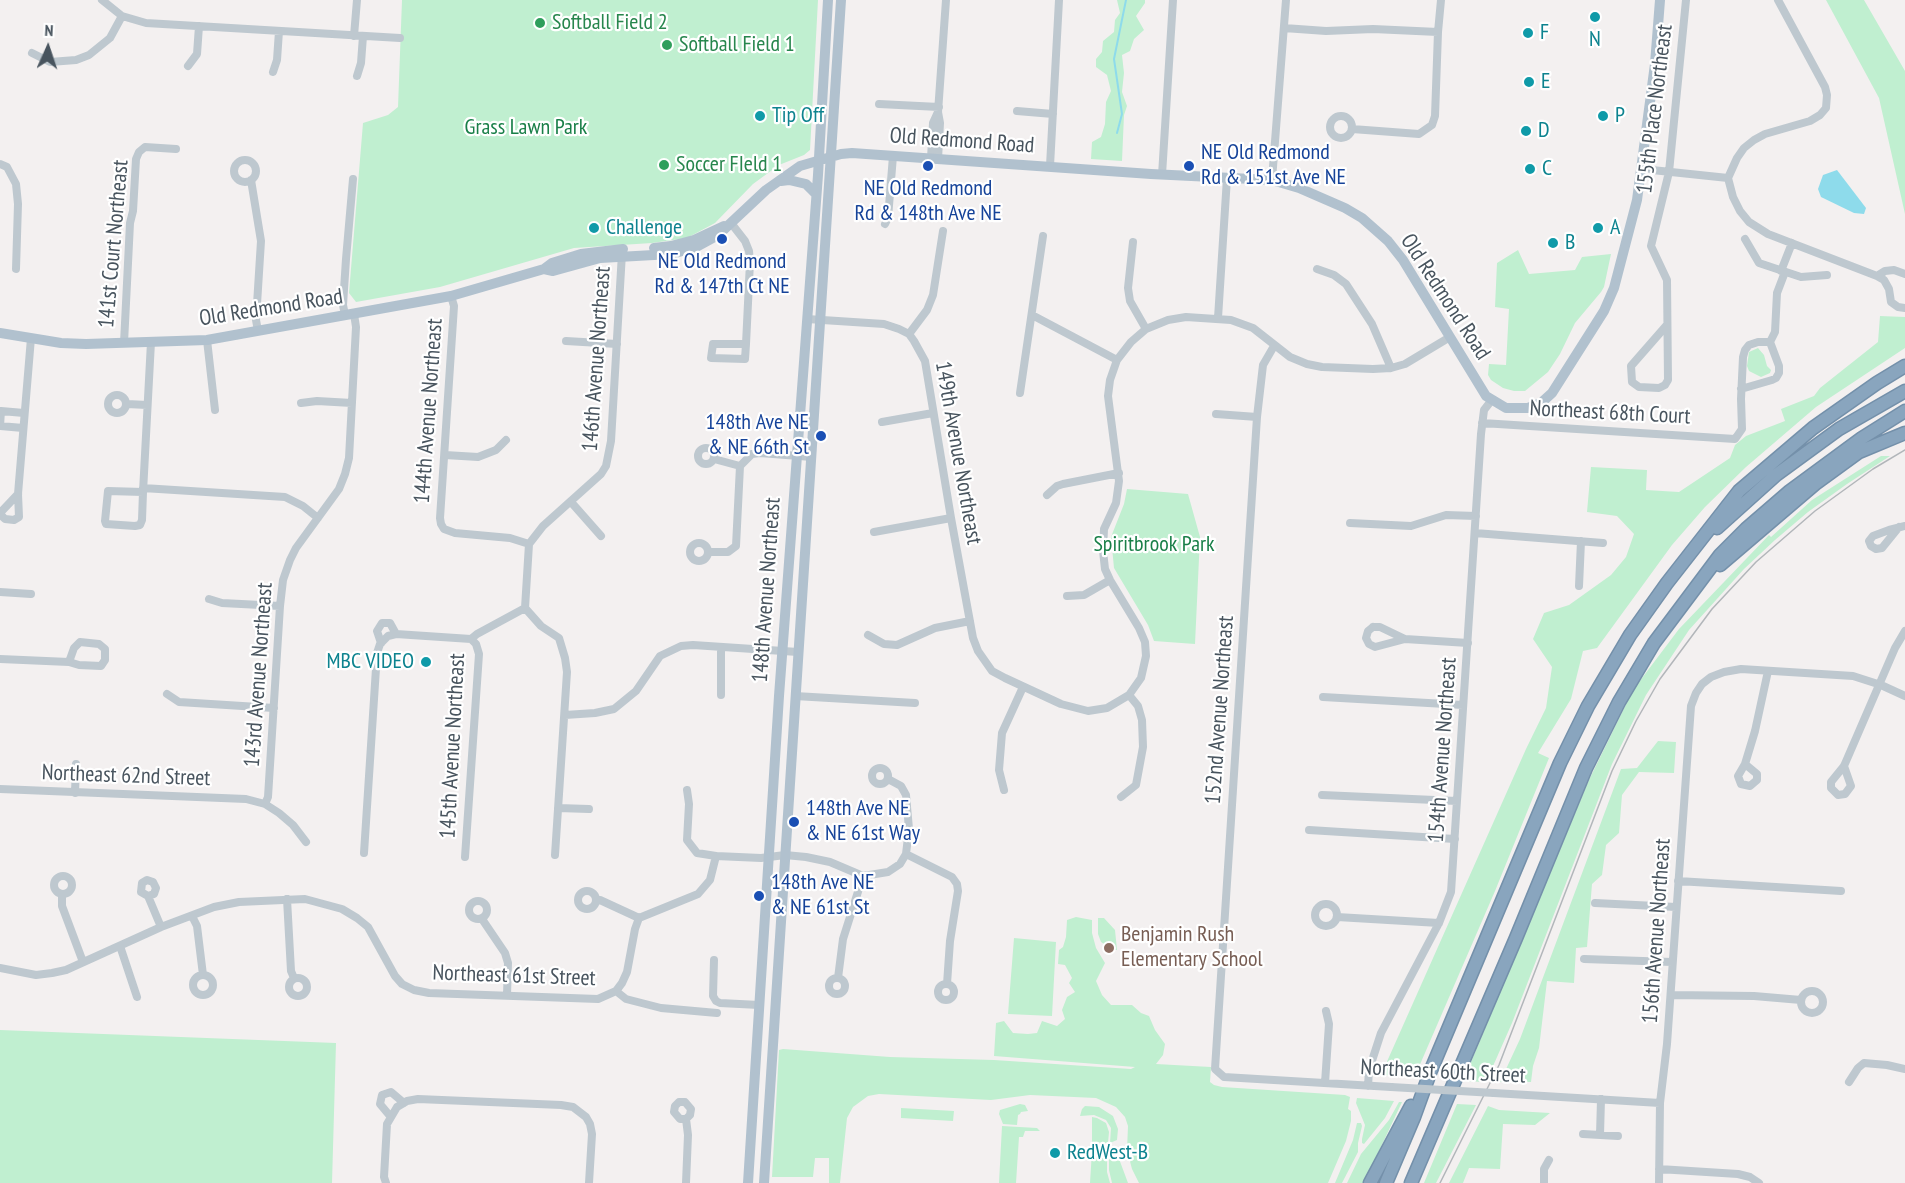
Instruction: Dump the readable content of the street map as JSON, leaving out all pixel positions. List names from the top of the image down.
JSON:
{
  "streets": {
    "main road": ["Old Redmond Road", "148th Avenue Northeast"],
    "street": [
      "155th Place Northeast",
      "141st Court Northeast",
      "146th Avenue Northeast",
      "144th Avenue Northeast",
      "Northeast 68th Court",
      "149th Avenue Northeast",
      "143rd Avenue Northeast",
      "152nd Avenue Northeast",
      "145th Avenue Northeast",
      "154th Avenue Northeast",
      "Northeast 62nd Street",
      "156th Avenue Northeast",
      "Northeast 61st Street",
      "Northeast 60th Street"
    ]
  },
  "crossings": [
    ["Old Redmond Road", "141st Court Northeast"],
    ["Old Redmond Road", "146th Avenue Northeast"],
    ["Old Redmond Road", "144th Avenue Northeast"],
    ["Old Redmond Road", "148th Avenue Northeast"],
    ["Old Redmond Road", "143rd Avenue Northeast"],
    ["Old Redmond Road", "154th Avenue Northeast"],
    ["146th Avenue Northeast", "144th Avenue Northeast"],
    ["Northeast 68th Court", "154th Avenue Northeast"],
    ["143rd Avenue Northeast", "Northeast 62nd Street"],
    ["152nd Avenue Northeast", "Northeast 60th Street"],
    ["154th Avenue Northeast", "Northeast 60th Street"],
    ["156th Avenue Northeast", "Northeast 60th Street"]
  ],
  "parks": ["Grass Lawn Park", "Spiritbrook Park"],
  "places": [
    "N",
    "Softball Field 2",
    "F",
    "Softball Field 1",
    "E",
    "Tip Off",
    "P",
    "D",
    "Soccer FIeld 1",
    "NE Old Redmond Rd & 148th Ave NE",
    "NE Old Redmond Rd & 151st Ave NE",
    "C",
    "Challenge",
    "A",
    "NE Old Redmond Rd & 147th Ct NE",
    "B",
    "148th Ave NE & NE 66th St",
    "MBC VIDEO",
    "148th Ave NE & NE 61st Way",
    "148th Ave NE & NE 61st St",
    "Benjamin Rush Elementary School",
    "RedWest-B"
  ],
  "north": "top"
}
